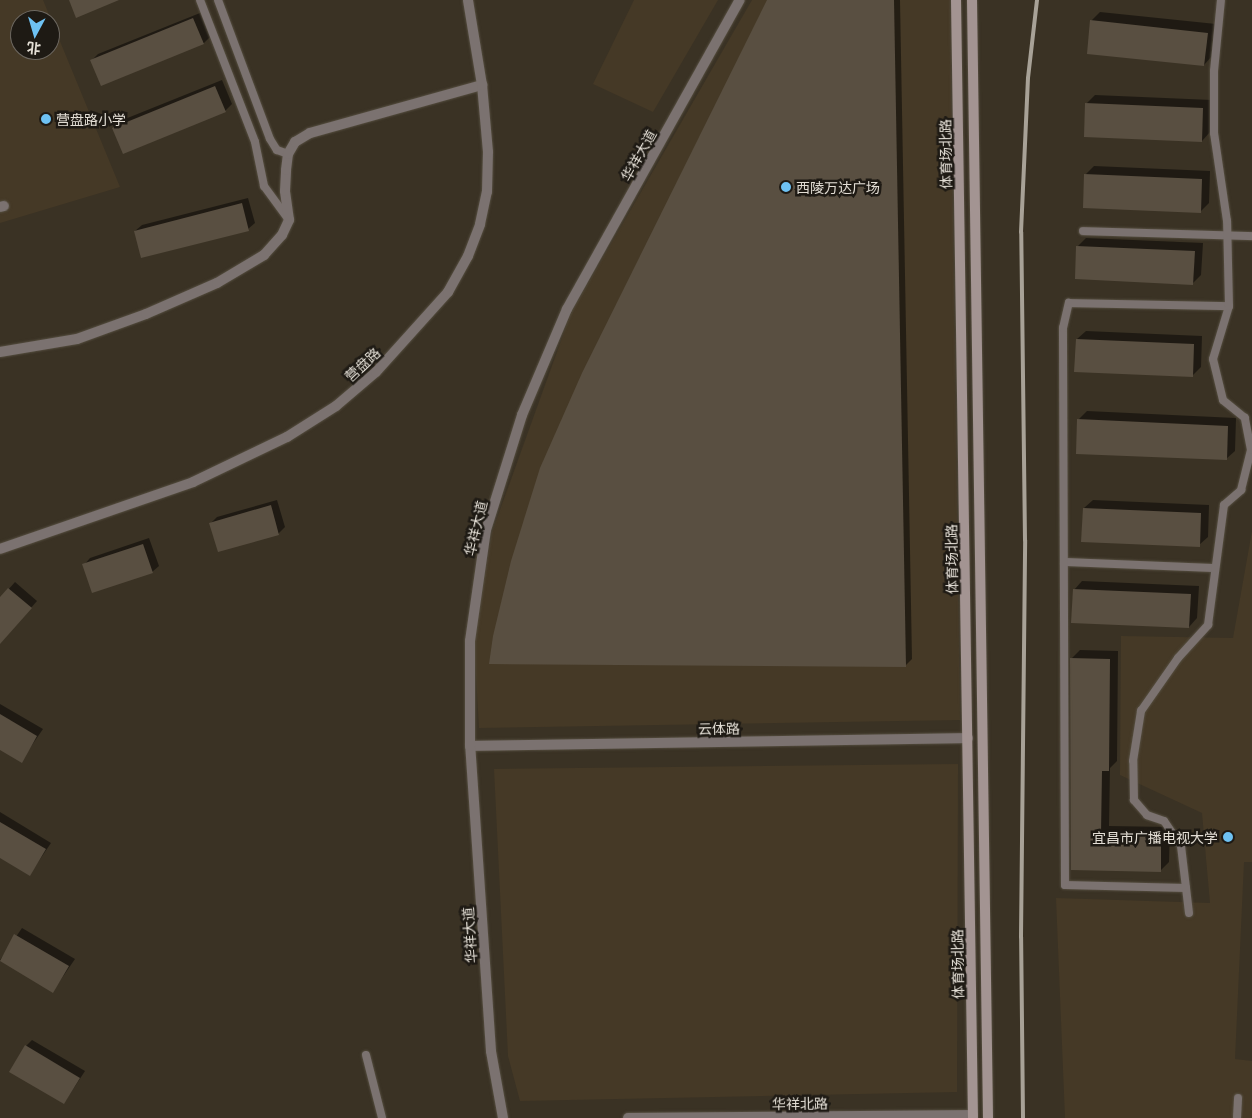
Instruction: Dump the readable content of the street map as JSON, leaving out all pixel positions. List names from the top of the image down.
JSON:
{
  "streets": {
    "main road": ["体育场北路"],
    "street": [
      "华祥大道",
      "营盘路",
      "云体路",
      "华祥北路"
    ]
  },
  "crossings": [
    ["体育场北路", "云体路"],
    ["体育场北路", "华祥北路"],
    ["华祥大道", "云体路"]
  ],
  "places": ["营盘路小学", "西陵万达广场", "宜昌市广播电视大学"],
  "north": "bottom"
}
